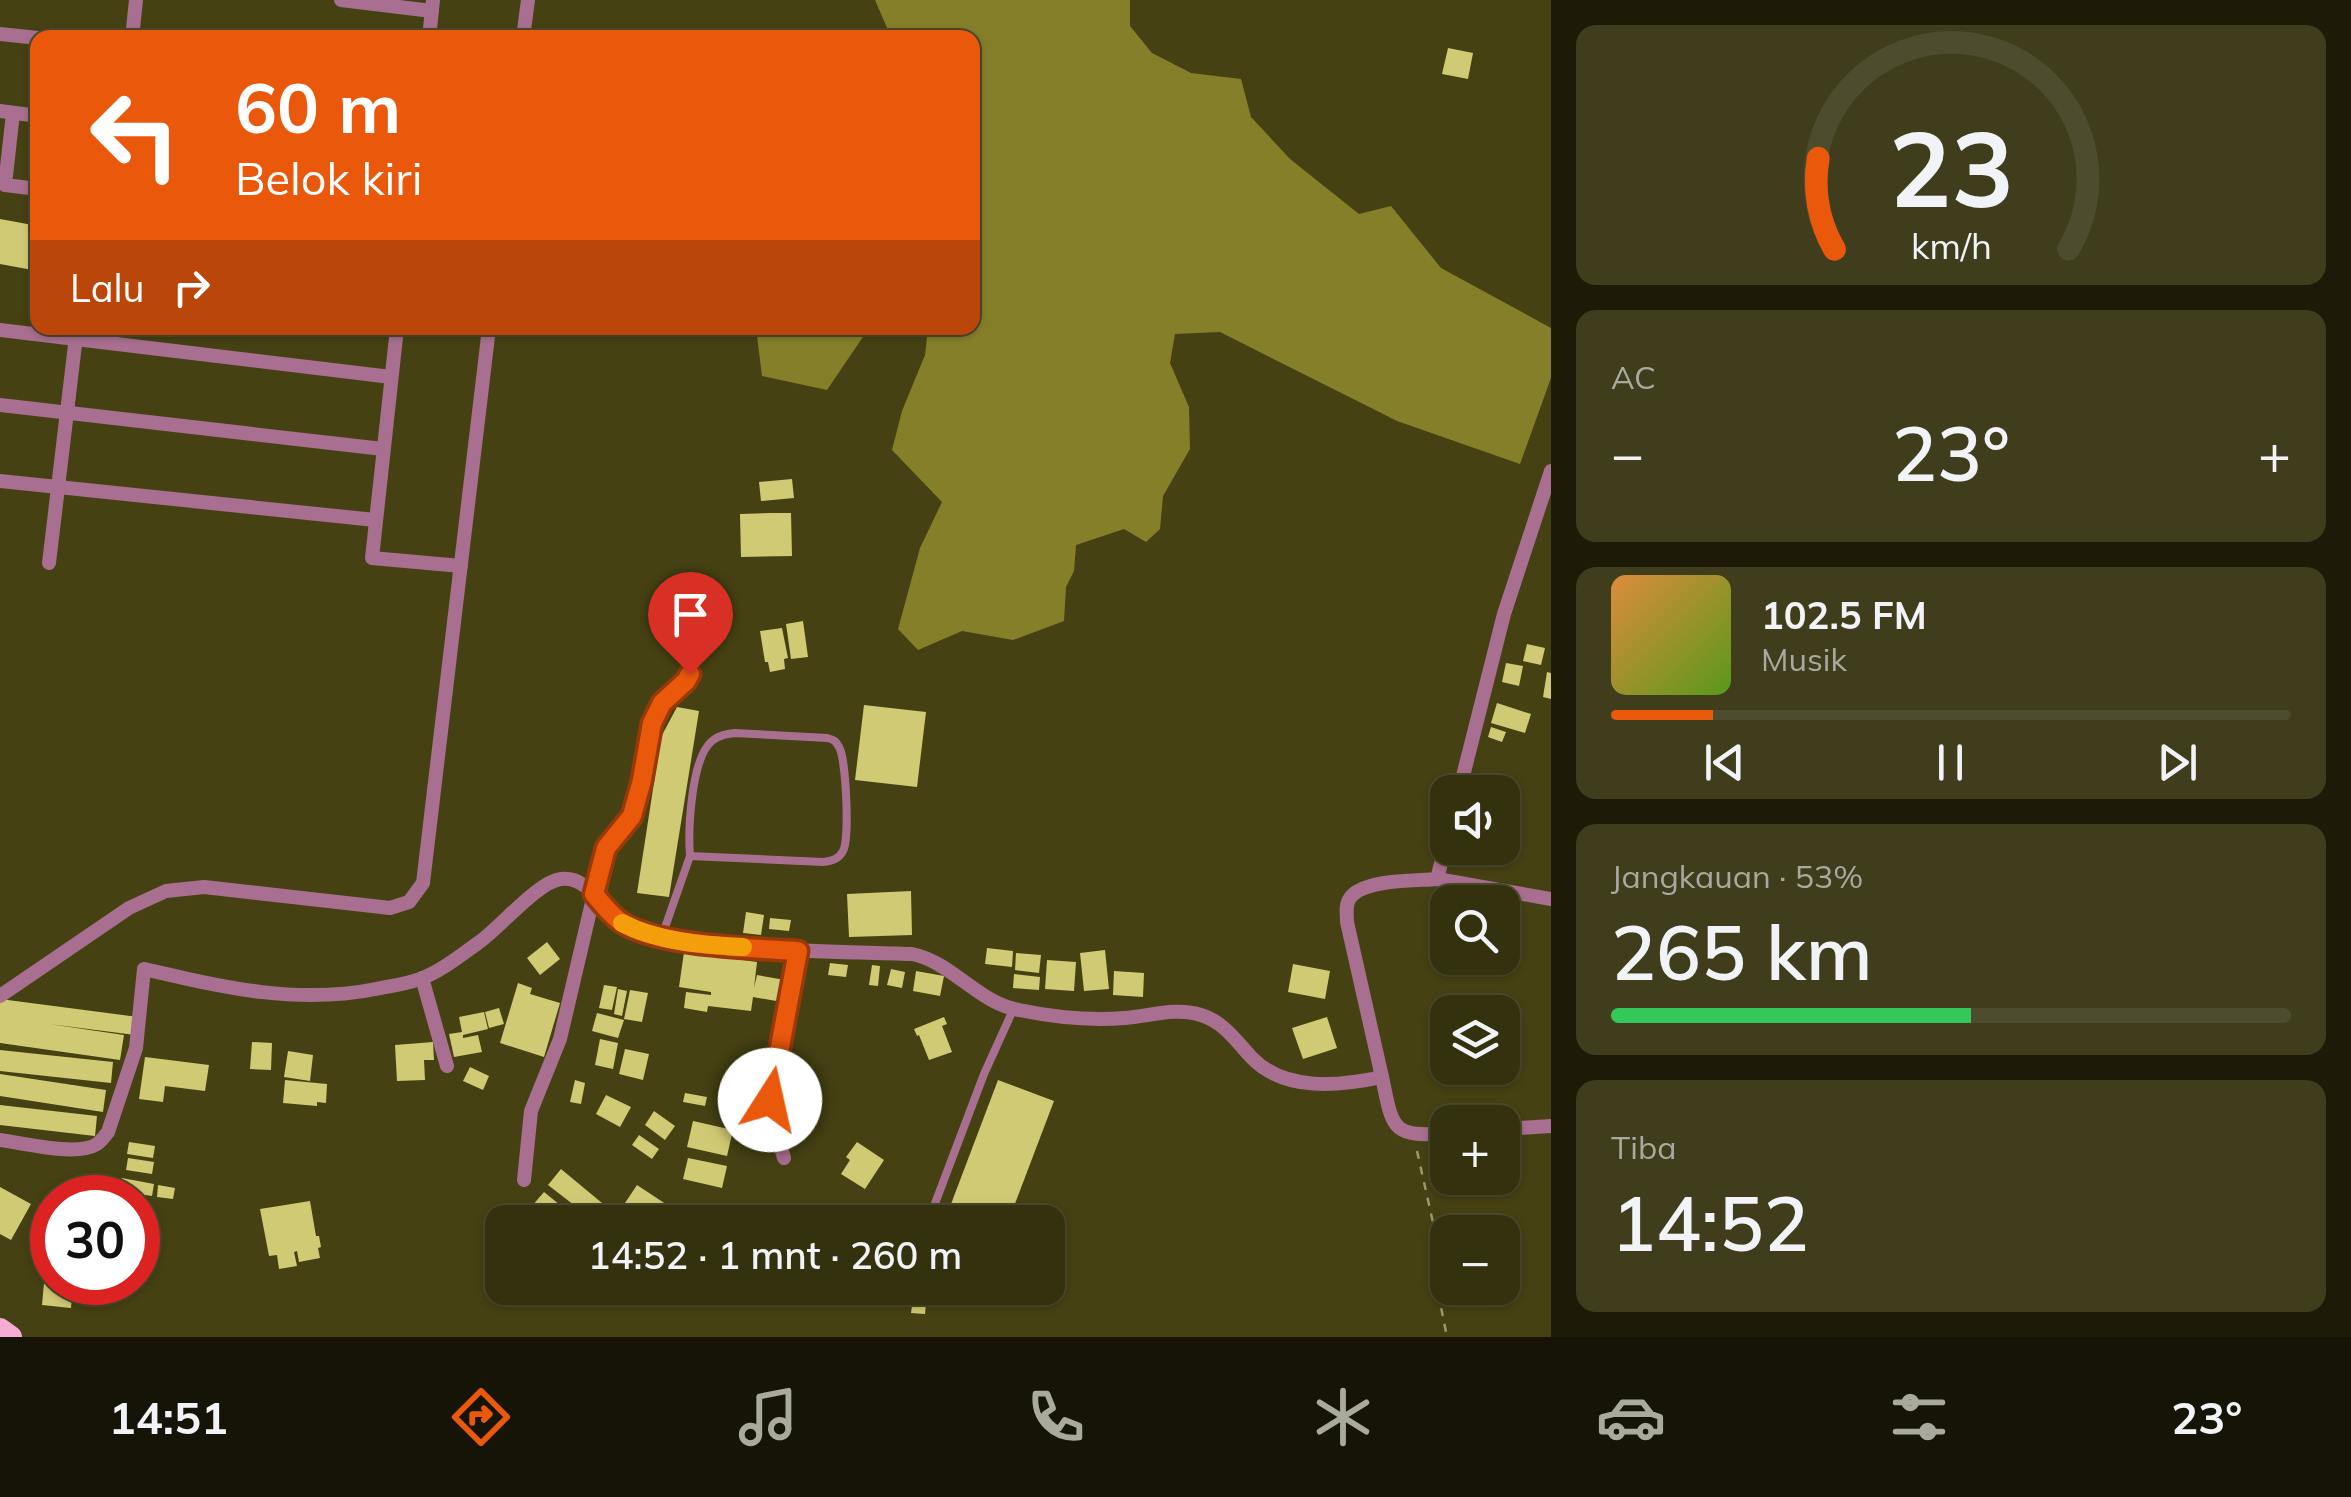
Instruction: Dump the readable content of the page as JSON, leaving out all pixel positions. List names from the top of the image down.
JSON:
{
  "page": {
    "turn": ["60 m", "Belok kiri"],
    "then": "Lalu",
    "tile": [
      "AC",
      ["Jangkauan · 53%", "265 km"],
      ["Tiba", "14:52"]
    ],
    "heat": ["−", "23°", "+"],
    "song": ["102.5 FM", "Musik"],
    "map_buttons": ["+", "−"],
    "limit": "30",
    "trip": "14:52 · 1 mnt · 260 m",
    "tabs": ["14:51", "23°"],
    "gauge": ["23", "km/h"]
  }
}
